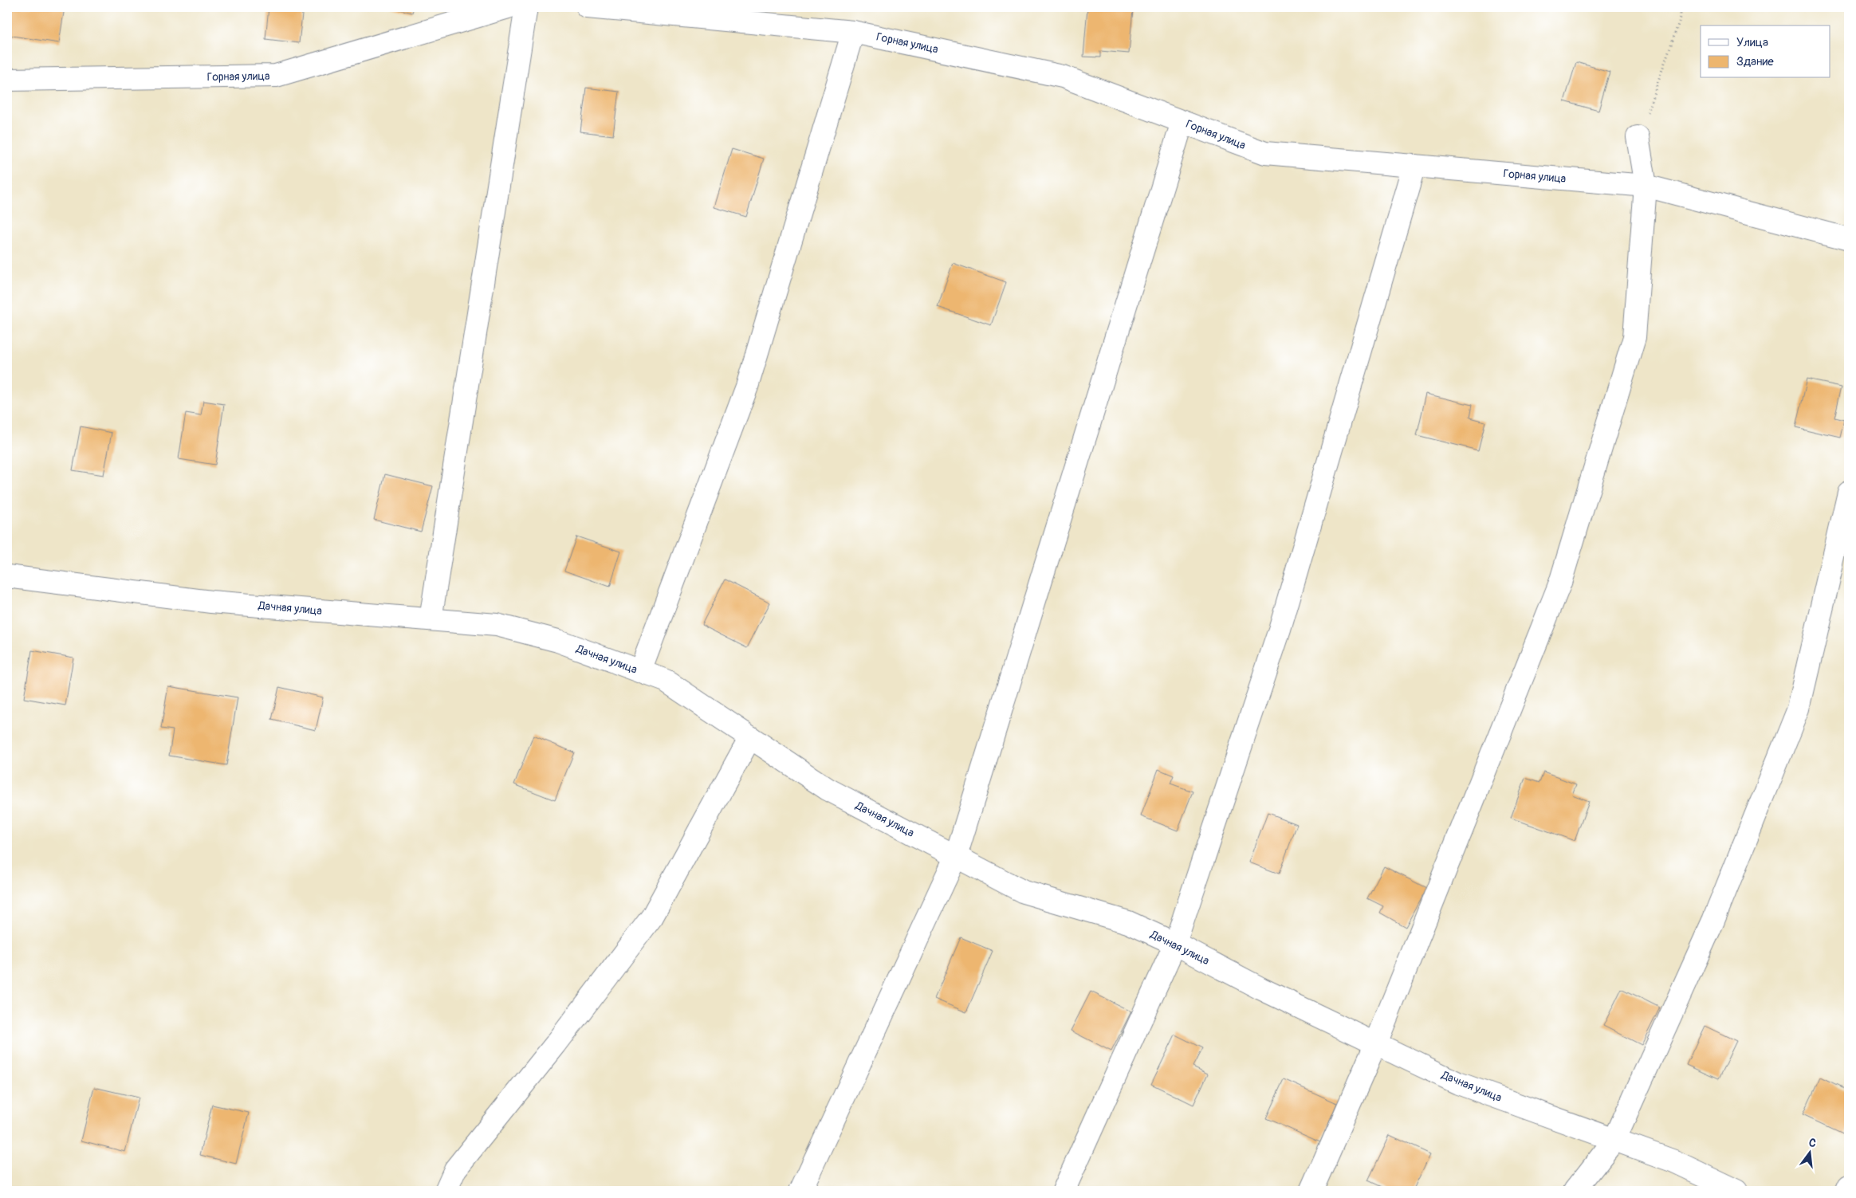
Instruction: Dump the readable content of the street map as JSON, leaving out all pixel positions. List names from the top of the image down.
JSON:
{
  "streets": {
    "street": ["Горная улица", "Дачная улица"]
  },
  "legend": ["Улица", "Здание"],
  "north": "top"
}
